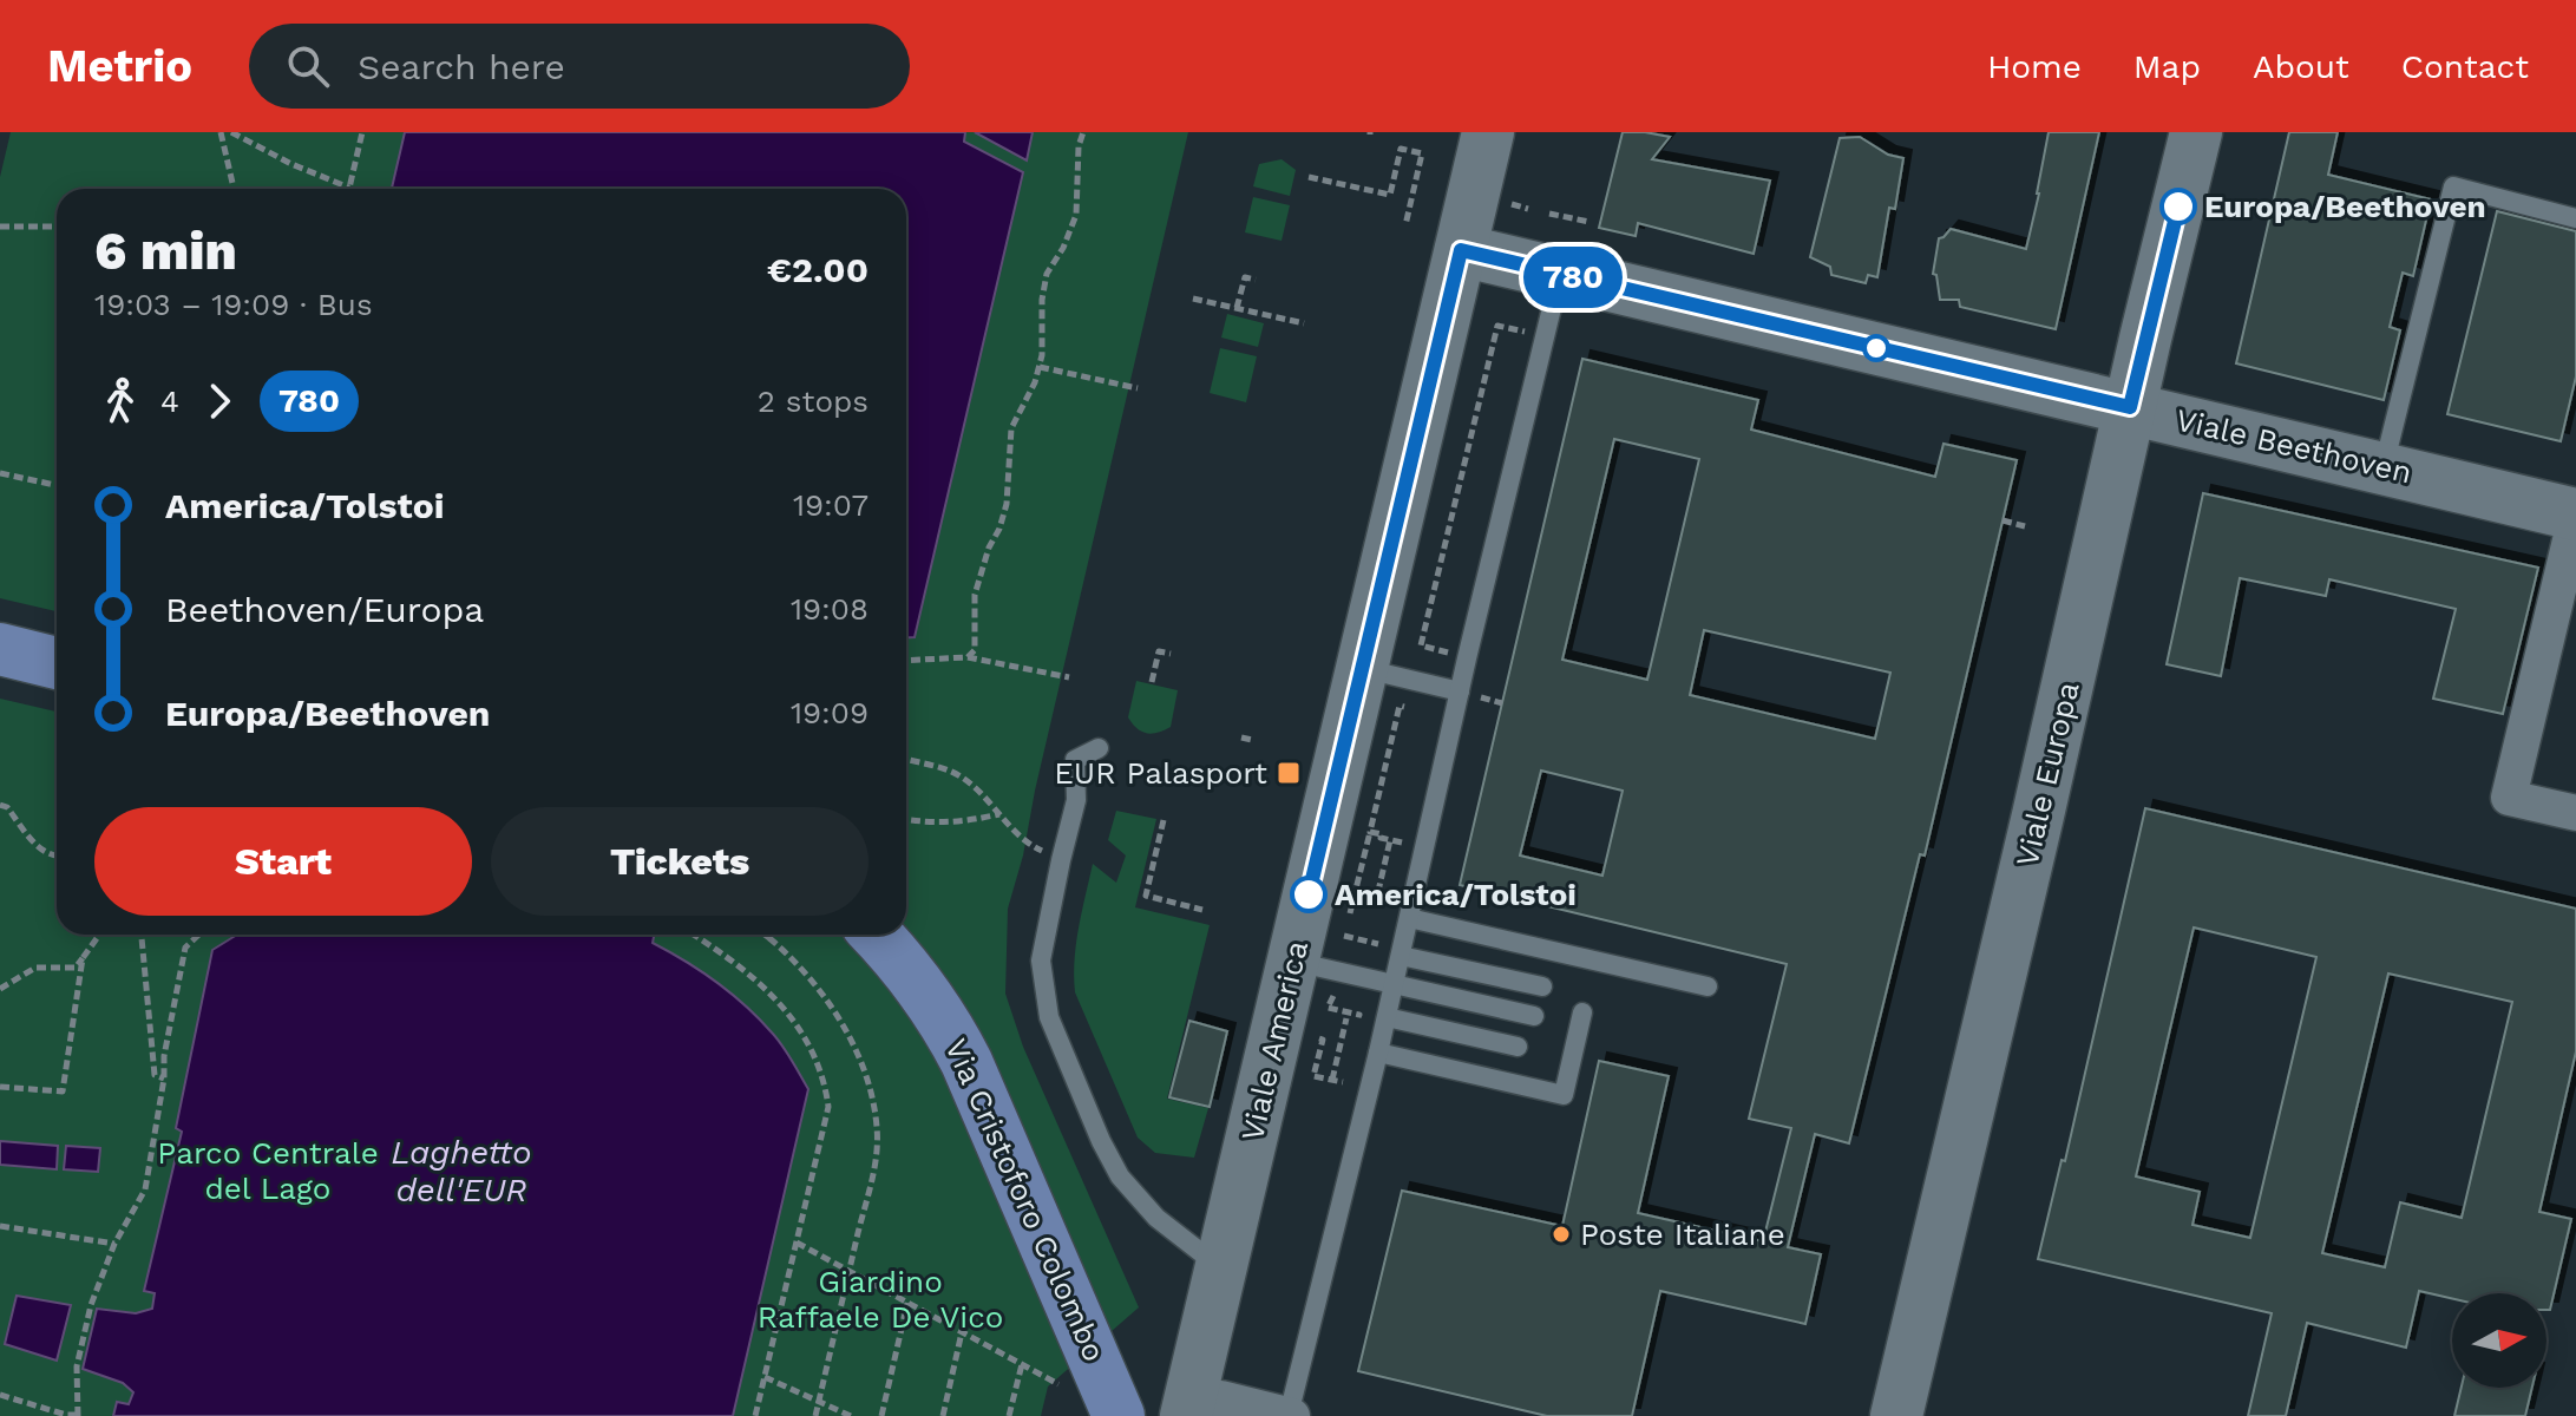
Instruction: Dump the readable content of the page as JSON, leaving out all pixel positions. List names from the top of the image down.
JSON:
{
  "streets": {
    "main road": ["Via Cristoforo Colombo"],
    "street": ["Viale Beethoven", "Viale Europa", "Viale America"]
  },
  "crossings": [
    ["Viale Beethoven", "Viale Europa"],
    ["Viale Beethoven", "Viale America"],
    ["Viale America", "Via Cristoforo Colombo"]
  ],
  "water": ["Laghetto dell'EUR"],
  "parks": ["Parco Centrale del Lago", "Giardino Raffaele De Vico"],
  "places": {
    "other": ["Europa/Beethoven", "America/Tolstoi", "Poste Italiane"],
    "transit": ["EUR Palasport"]
  },
  "lines": ["bus line 780"],
  "north": "right",
  "page": {
    "header": "Metrio",
    "search": "Search here",
    "nav": [
      "Home",
      "Map",
      "About",
      "Contact"
    ],
    "on_map": "780",
    "heading": ["6 min", "19:03 – 19:09 · Bus", "€2.00"],
    "legs": ["4", "780", "2 stops"],
    "list": [
      {
        "name": "America/Tolstoi",
        "value": "19:07"
      },
      {
        "name": "Beethoven/Europa",
        "value": "19:08"
      },
      {
        "name": "Europa/Beethoven",
        "value": "19:09"
      }
    ],
    "buttons": ["Start", "Tickets"]
  }
}
